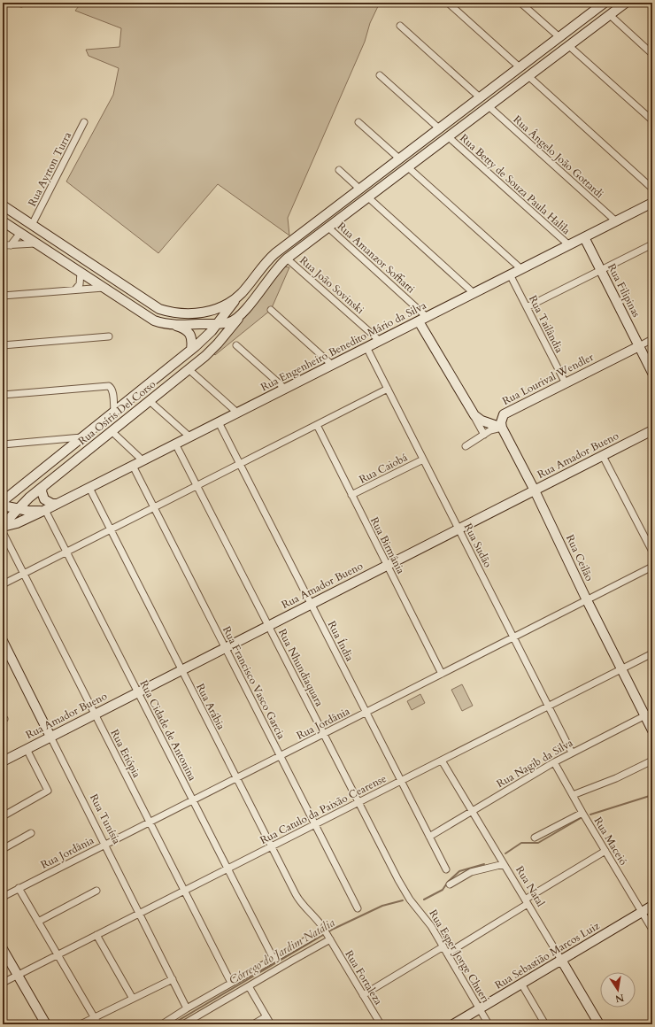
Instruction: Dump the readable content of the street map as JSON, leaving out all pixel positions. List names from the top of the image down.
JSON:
{
  "streets": {
    "street": [
      "Rua Ângelo João Gottardi",
      "Rua Ayrton Turra",
      "Rua Betty de Souza Paula Halila",
      "Rua Amanzor Soffiatti",
      "Rua João Sovinski",
      "Rua Filipinas",
      "Rua Tailândia",
      "Rua Engenheiro Benedito Mário da Silva",
      "Rua Lourival Wendler",
      "Rua Osíris Del Corso",
      "Rua Amador Bueno",
      "Rua Caiobá",
      "Rua Birmânia",
      "Rua Sudão",
      "Rua Ceilão",
      "Rua Índia",
      "Rua Nhundiaquara",
      "Rua Francisco Vasco Garcia",
      "Rua Arábia",
      "Rua Jordânia",
      "Rua Cidade de Antonina",
      "Rua Etiópia",
      "Rua Nagib da Silva",
      "Rua Catulo da Paixão Cearense",
      "Rua Tunísia",
      "Rua Maceió",
      "Rua Natal",
      "Rua Sebastião Marcos Luiz",
      "Rua Esper Jorge Chueri",
      "Rua Fortaleza"
    ]
  },
  "crossings": [
    ["Rua Ângelo João Gottardi", "Rua Engenheiro Benedito Mário da Silva"],
    ["Rua Ângelo João Gottardi", "Rua Osíris Del Corso"],
    ["Rua Betty de Souza Paula Halila", "Rua Engenheiro Benedito Mário da Silva"],
    ["Rua Betty de Souza Paula Halila", "Rua Osíris Del Corso"],
    ["Rua Amanzor Soffiatti", "Rua Engenheiro Benedito Mário da Silva"],
    ["Rua Amanzor Soffiatti", "Rua Osíris Del Corso"],
    ["Rua João Sovinski", "Rua Engenheiro Benedito Mário da Silva"],
    ["Rua João Sovinski", "Rua Osíris Del Corso"],
    ["Rua Filipinas", "Rua Engenheiro Benedito Mário da Silva"],
    ["Rua Filipinas", "Rua Lourival Wendler"],
    ["Rua Tailândia", "Rua Engenheiro Benedito Mário da Silva"],
    ["Rua Tailândia", "Rua Lourival Wendler"],
    ["Rua Engenheiro Benedito Mário da Silva", "Rua Osíris Del Corso"],
    ["Rua Engenheiro Benedito Mário da Silva", "Rua Sudão"],
    ["Rua Engenheiro Benedito Mário da Silva", "Rua Índia"],
    ["Rua Engenheiro Benedito Mário da Silva", "Rua Nhundiaquara"],
    ["Rua Engenheiro Benedito Mário da Silva", "Rua Francisco Vasco Garcia"],
    ["Rua Engenheiro Benedito Mário da Silva", "Rua Arábia"],
    ["Rua Engenheiro Benedito Mário da Silva", "Rua Cidade de Antonina"],
    ["Rua Lourival Wendler", "Rua Ceilão"],
    ["Rua Amador Bueno", "Rua Birmânia"],
    ["Rua Amador Bueno", "Rua Sudão"],
    ["Rua Amador Bueno", "Rua Ceilão"],
    ["Rua Amador Bueno", "Rua Índia"],
    ["Rua Amador Bueno", "Rua Nhundiaquara"],
    ["Rua Amador Bueno", "Rua Francisco Vasco Garcia"],
    ["Rua Amador Bueno", "Rua Arábia"],
    ["Rua Amador Bueno", "Rua Cidade de Antonina"],
    ["Rua Amador Bueno", "Rua Etiópia"],
    ["Rua Amador Bueno", "Rua Tunísia"],
    ["Rua Caiobá", "Rua Birmânia"],
    ["Rua Caiobá", "Rua Sudão"],
    ["Rua Birmânia", "Rua Jordânia"],
    ["Rua Sudão", "Rua Jordânia"],
    ["Rua Sudão", "Rua Nagib da Silva"],
    ["Rua Sudão", "Rua Catulo da Paixão Cearense"],
    ["Rua Ceilão", "Rua Jordânia"],
    ["Rua Ceilão", "Rua Nagib da Silva"],
    ["Rua Ceilão", "Rua Catulo da Paixão Cearense"],
    ["Rua Índia", "Rua Jordânia"],
    ["Rua Índia", "Rua Nagib da Silva"],
    ["Rua Índia", "Rua Catulo da Paixão Cearense"],
    ["Rua Nhundiaquara", "Rua Jordânia"],
    ["Rua Nhundiaquara", "Rua Catulo da Paixão Cearense"],
    ["Rua Nhundiaquara", "Rua Esper Jorge Chueri"],
    ["Rua Francisco Vasco Garcia", "Rua Jordânia"],
    ["Rua Francisco Vasco Garcia", "Rua Catulo da Paixão Cearense"],
    ["Rua Arábia", "Rua Jordânia"],
    ["Rua Arábia", "Rua Catulo da Paixão Cearense"],
    ["Rua Arábia", "Rua Fortaleza"],
    ["Rua Jordânia", "Rua Cidade de Antonina"],
    ["Rua Jordânia", "Rua Etiópia"],
    ["Rua Jordânia", "Rua Tunísia"],
    ["Rua Cidade de Antonina", "Rua Catulo da Paixão Cearense"],
    ["Rua Etiópia", "Rua Catulo da Paixão Cearense"],
    ["Rua Nagib da Silva", "Rua Maceió"],
    ["Rua Nagib da Silva", "Rua Natal"],
    ["Rua Catulo da Paixão Cearense", "Rua Tunísia"],
    ["Rua Catulo da Paixão Cearense", "Rua Natal"],
    ["Rua Maceió", "Rua Sebastião Marcos Luiz"],
    ["Rua Natal", "Rua Sebastião Marcos Luiz"],
    ["Rua Sebastião Marcos Luiz", "Rua Esper Jorge Chueri"]
  ],
  "water": ["Córrego do Jardim Natália"],
  "north": "bottom"
}
